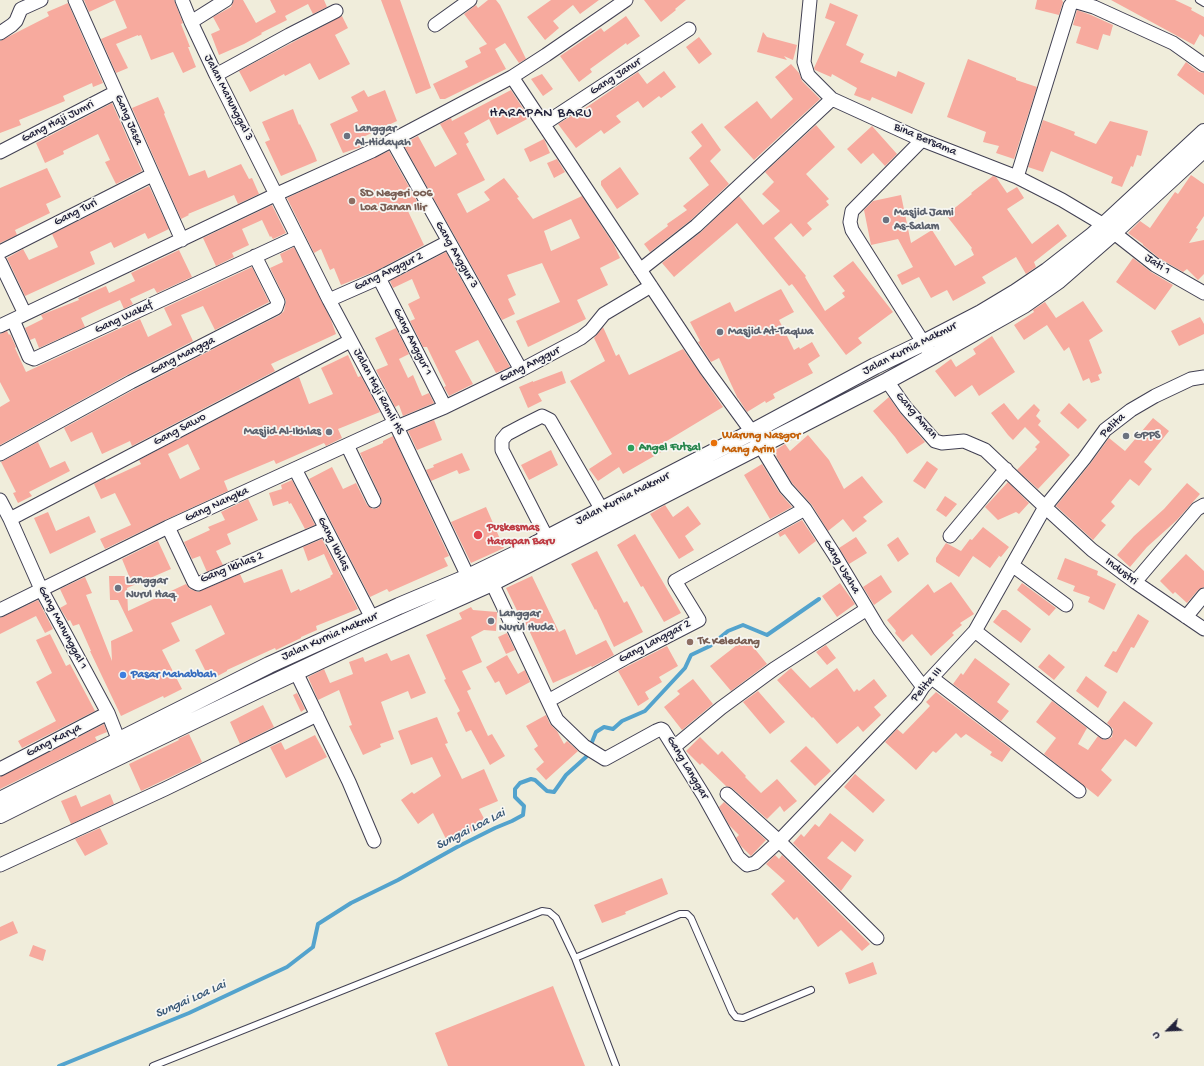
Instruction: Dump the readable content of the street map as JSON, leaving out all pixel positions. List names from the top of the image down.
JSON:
{
  "streets": {
    "street": [
      "Gang Janur",
      "Jalan Manunggal 3",
      "Gang Jasa",
      "Gang Haji Jumri",
      "Bina Bersama",
      "Gang Turi",
      "Gang Anggur 3",
      "Jati 1",
      "Gang Anggur 2",
      "Gang Wakaf",
      "Gang Anggur 1",
      "Jalan Kurnia Makmur",
      "Gang Mangga",
      "Gang Anggur",
      "Jalan Haji Ramli HS",
      "Gang Aman",
      "Pelita",
      "Gang Sawo",
      "Gang Nangka",
      "Gang Ikhlas",
      "Gang Usaha",
      "Gang Ikhlas 2",
      "Industri",
      "Gang Manunggal 1",
      "Gang Langgar 2",
      "Pelita III",
      "Gang Karya",
      "Gang Langgar"
    ]
  },
  "crossings": [
    ["Gang Janur", "Gang Usaha"],
    ["Jalan Manunggal 3", "Jalan Haji Ramli HS"],
    ["Gang Jasa", "Gang Haji Jumri"],
    ["Gang Jasa", "Gang Turi"],
    ["Bina Bersama", "Jati 1"],
    ["Bina Bersama", "Jalan Kurnia Makmur"],
    ["Gang Anggur 3", "Gang Anggur 2"],
    ["Gang Anggur 3", "Gang Anggur"],
    ["Jati 1", "Jalan Kurnia Makmur"],
    ["Gang Anggur 2", "Gang Anggur 1"],
    ["Gang Anggur 2", "Jalan Haji Ramli HS"],
    ["Gang Wakaf", "Gang Mangga"],
    ["Gang Anggur 1", "Gang Anggur"],
    ["Jalan Kurnia Makmur", "Jalan Haji Ramli HS"],
    ["Jalan Kurnia Makmur", "Gang Aman"],
    ["Jalan Kurnia Makmur", "Gang Ikhlas"],
    ["Jalan Kurnia Makmur", "Gang Usaha"],
    ["Jalan Kurnia Makmur", "Gang Manunggal 1"],
    ["Jalan Kurnia Makmur", "Gang Langgar"],
    ["Gang Anggur", "Jalan Haji Ramli HS"],
    ["Gang Anggur", "Gang Nangka"],
    ["Gang Anggur", "Gang Usaha"],
    ["Jalan Haji Ramli HS", "Gang Sawo"],
    ["Jalan Haji Ramli HS", "Gang Nangka"],
    ["Gang Aman", "Pelita"],
    ["Gang Aman", "Industri"],
    ["Gang Aman", "Pelita III"],
    ["Pelita", "Industri"],
    ["Pelita", "Pelita III"],
    ["Gang Sawo", "Gang Manunggal 1"],
    ["Gang Nangka", "Gang Ikhlas"],
    ["Gang Nangka", "Gang Ikhlas 2"],
    ["Gang Nangka", "Gang Manunggal 1"],
    ["Gang Ikhlas", "Gang Ikhlas 2"],
    ["Gang Usaha", "Gang Langgar 2"],
    ["Gang Usaha", "Pelita III"],
    ["Industri", "Pelita III"],
    ["Gang Manunggal 1", "Gang Karya"],
    ["Gang Langgar 2", "Gang Langgar"],
    ["Pelita III", "Gang Langgar"]
  ],
  "districts": ["HARAPAN BARU"],
  "water": ["Sungai Loa Lai"],
  "places": [
    "Langgar Al-Hidayah",
    "SD Negeri 006 Loa Janan Ilir",
    "Masjid Jami As-Salam",
    "Masjid At-Taqwa",
    "Masjid Al-Ikhlas",
    "GPPS",
    "Warung Nasgor Mang Arim",
    "Angel Futsal",
    "Puskesmas Harapan Baru",
    "Langgar Nurul Haq",
    "Langgar Nurul Huda",
    "TK Keledang",
    "Pasar Mahabbah"
  ],
  "north": "bottom left"
}
